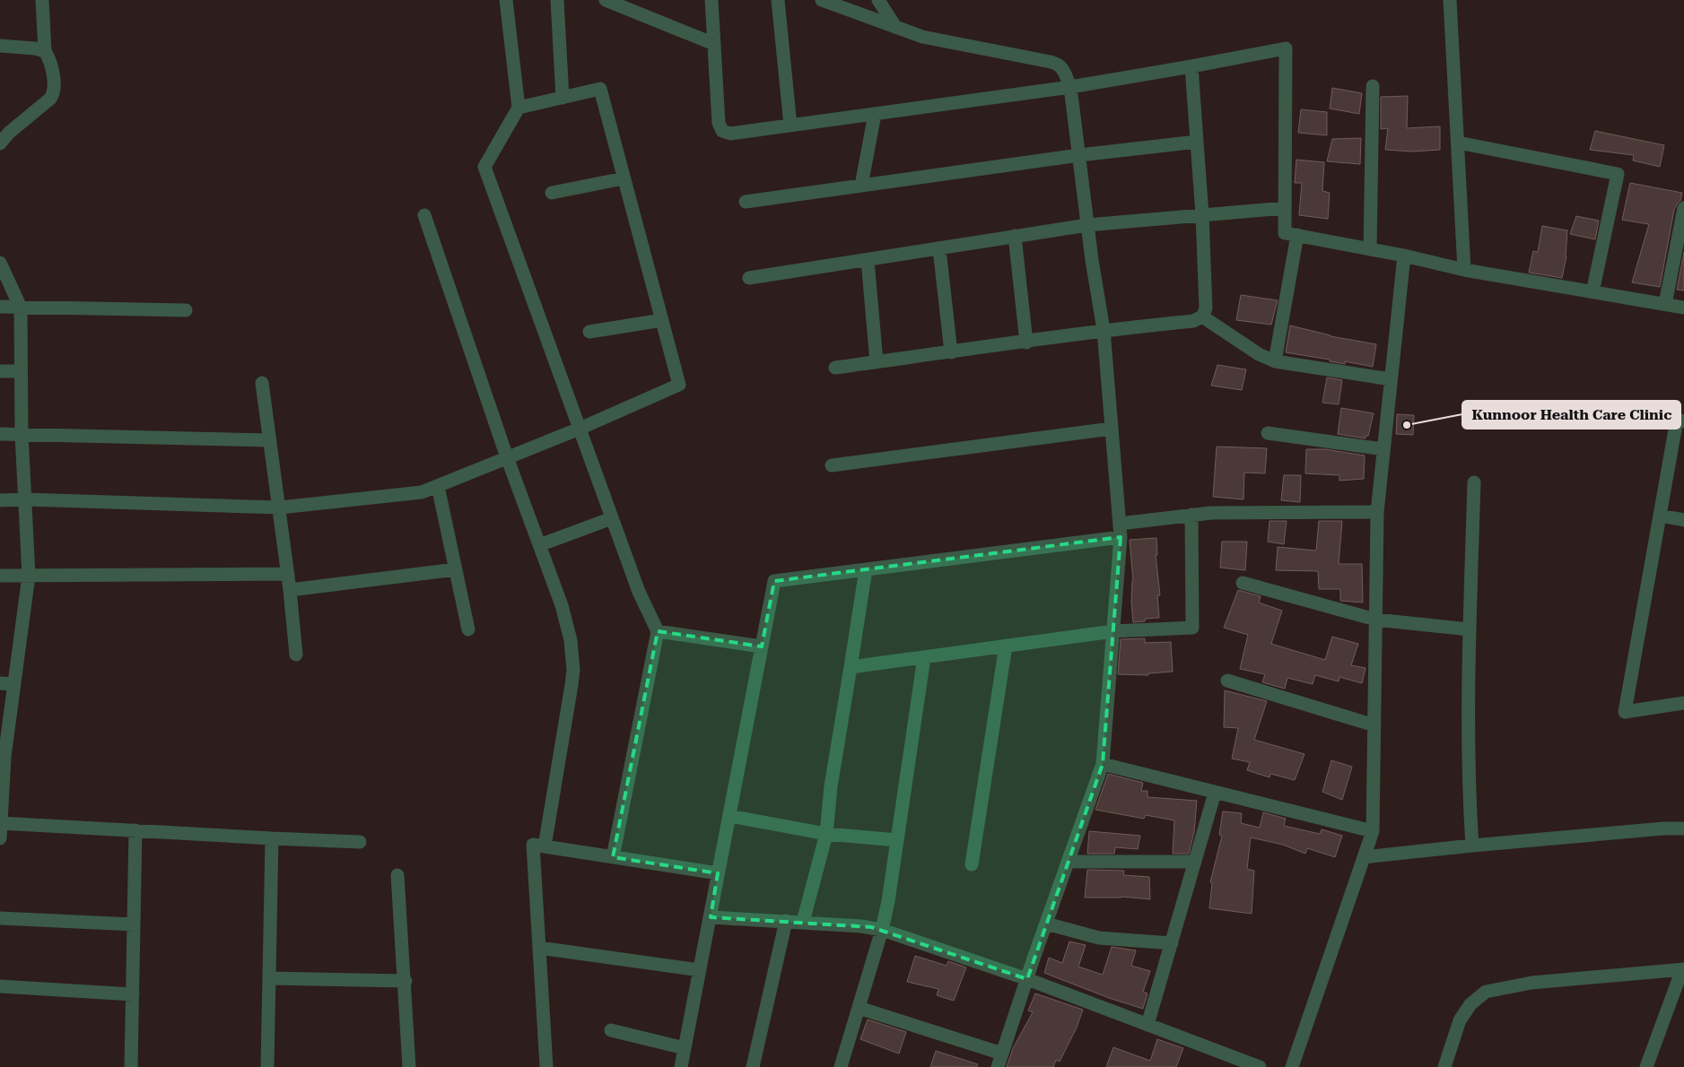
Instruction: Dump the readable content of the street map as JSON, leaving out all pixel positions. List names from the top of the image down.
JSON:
{
  "places": ["Kunnoor Health Care Clinic"]
}
